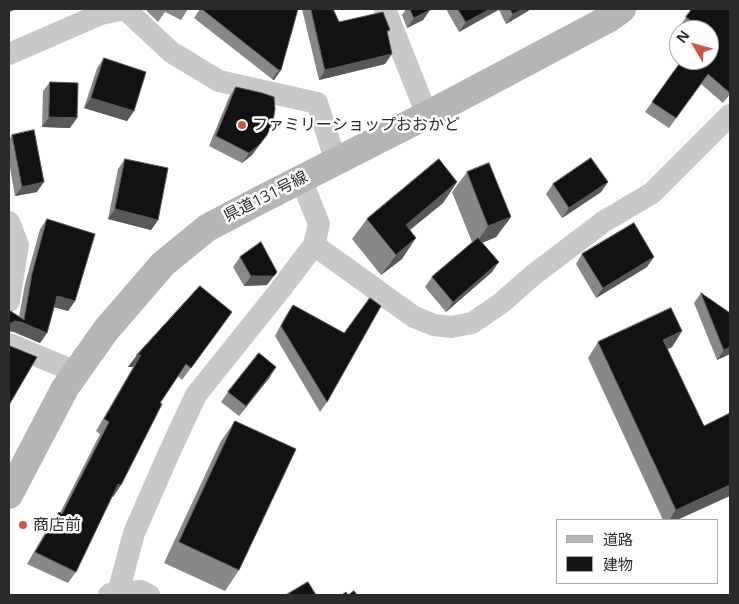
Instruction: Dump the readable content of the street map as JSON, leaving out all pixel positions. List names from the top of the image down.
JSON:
{
  "streets": {
    "main road": ["県道131号線"]
  },
  "places": ["ファミリーショップおおかど", "商店前"],
  "legend": ["道路", "建物"],
  "north": "top left"
}
